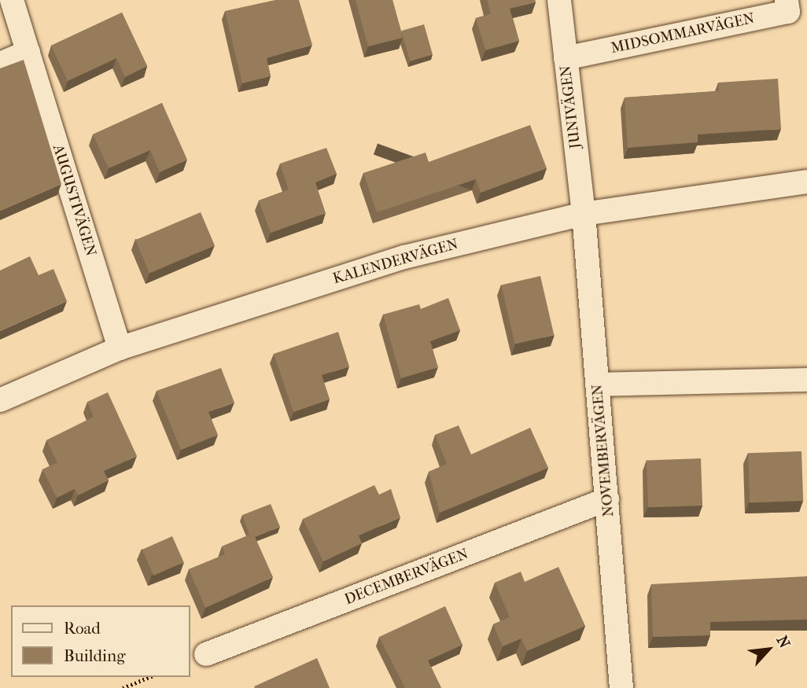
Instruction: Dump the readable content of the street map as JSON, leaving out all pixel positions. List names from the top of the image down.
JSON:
{
  "streets": {
    "street": [
      "MIDSOMMARVÄGEN",
      "JUNIVÄGEN",
      "AUGUSTIVÄGEN",
      "KALENDERVÄGEN",
      "NOVEMBERVÄGEN",
      "DECEMBERVÄGEN"
    ]
  },
  "crossings": [
    ["MIDSOMMARVÄGEN", "JUNIVÄGEN"],
    ["JUNIVÄGEN", "KALENDERVÄGEN"],
    ["JUNIVÄGEN", "NOVEMBERVÄGEN"],
    ["AUGUSTIVÄGEN", "KALENDERVÄGEN"],
    ["KALENDERVÄGEN", "NOVEMBERVÄGEN"],
    ["NOVEMBERVÄGEN", "DECEMBERVÄGEN"]
  ],
  "legend": ["Road", "Building"],
  "north": "top right"
}
